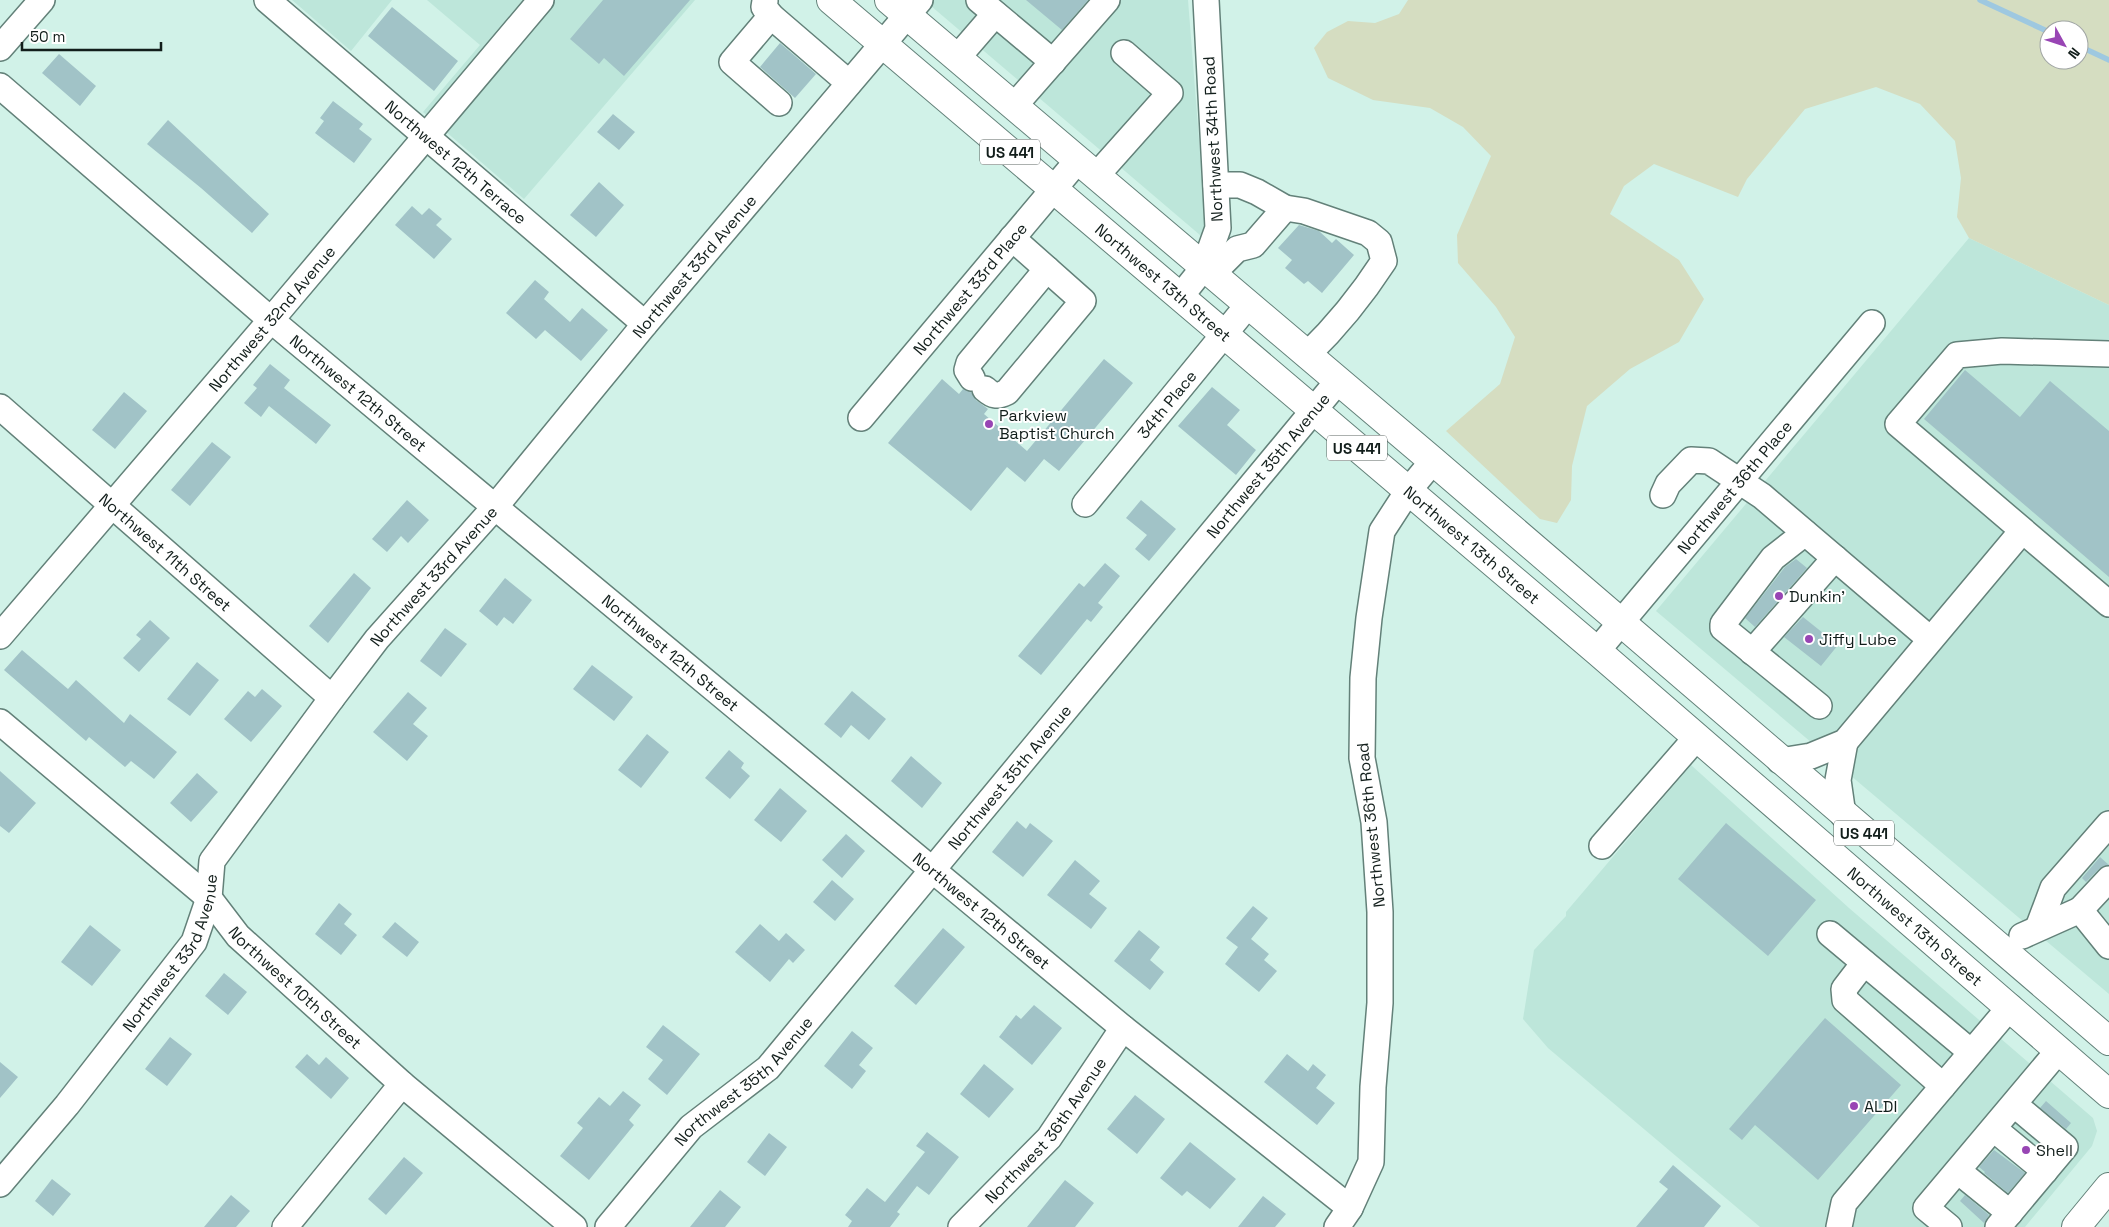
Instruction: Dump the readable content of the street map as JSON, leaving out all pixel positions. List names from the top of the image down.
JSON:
{
  "streets": {
    "main road": ["US 441", "Northwest 13th Street"],
    "street": [
      "Northwest 34th Road",
      "Northwest 12th Terrace",
      "Northwest 33rd Avenue",
      "Northwest 33rd Place",
      "Northwest 32nd Avenue",
      "Northwest 12th Street",
      "34th Place",
      "Northwest 35th Avenue",
      "Northwest 36th Place",
      "Northwest 11th Street",
      "Northwest 36th Road",
      "Northwest 10th Street",
      "Northwest 36th Avenue"
    ]
  },
  "crossings": [
    ["Northwest 34th Road", "US 441"],
    ["Northwest 34th Road", "Northwest 13th Street"],
    ["US 441", "Northwest 33rd Avenue"],
    ["US 441", "Northwest 33rd Place"],
    ["US 441", "34th Place"],
    ["US 441", "Northwest 35th Avenue"],
    ["US 441", "Northwest 36th Place"],
    ["US 441", "Northwest 36th Road"],
    ["Northwest 12th Terrace", "Northwest 33rd Avenue"],
    ["Northwest 12th Terrace", "Northwest 32nd Avenue"],
    ["Northwest 33rd Avenue", "Northwest 13th Street"],
    ["Northwest 33rd Avenue", "Northwest 12th Street"],
    ["Northwest 33rd Avenue", "Northwest 11th Street"],
    ["Northwest 33rd Avenue", "Northwest 10th Street"],
    ["Northwest 13th Street", "Northwest 33rd Place"],
    ["Northwest 13th Street", "34th Place"],
    ["Northwest 13th Street", "Northwest 35th Avenue"],
    ["Northwest 13th Street", "Northwest 36th Place"],
    ["Northwest 13th Street", "Northwest 36th Road"],
    ["Northwest 32nd Avenue", "Northwest 12th Street"],
    ["Northwest 32nd Avenue", "Northwest 11th Street"],
    ["Northwest 12th Street", "Northwest 35th Avenue"],
    ["Northwest 12th Street", "Northwest 36th Road"],
    ["Northwest 12th Street", "Northwest 36th Avenue"]
  ],
  "places": [
    "Parkview Baptist Church",
    "Dunkin'",
    "Jiffy Lube",
    "ALDI",
    "Shell"
  ],
  "scale_bar": "50 m",
  "north": "bottom right"
}
